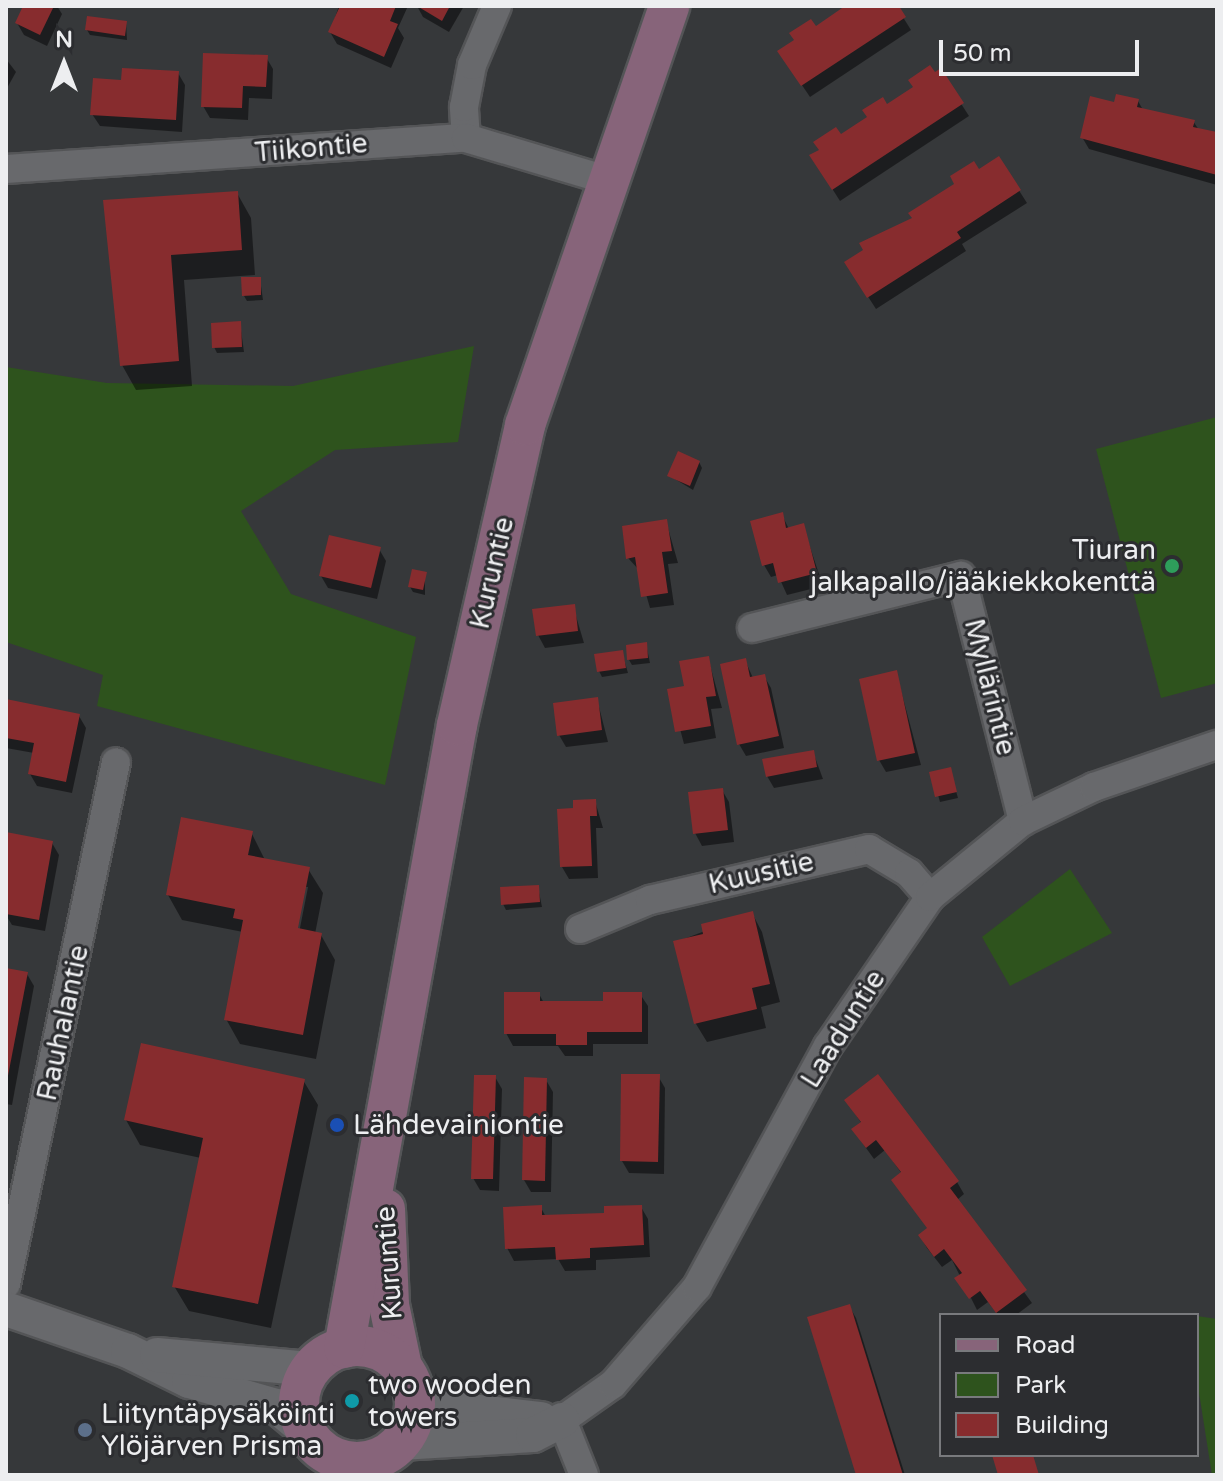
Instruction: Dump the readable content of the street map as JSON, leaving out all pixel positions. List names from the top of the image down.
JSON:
{
  "streets": {
    "main road": ["Kuruntie"],
    "street": [
      "Tiikontie",
      "Myllärintie",
      "Kuusitie",
      "Rauhalantie",
      "Laaduntie"
    ]
  },
  "crossings": [
    ["Tiikontie", "Kuruntie"],
    ["Kuruntie", "Laaduntie"],
    ["Myllärintie", "Laaduntie"],
    ["Kuusitie", "Laaduntie"]
  ],
  "places": [
    "Tiuran jalkapallo/jääkiekkokenttä",
    "Lähdevainiontie",
    "two wooden towers",
    "Liityntäpysäköinti Ylöjärven Prisma"
  ],
  "legend": ["Road", "Park", "Building"],
  "scale_bar": "50 m",
  "north": "top"
}
